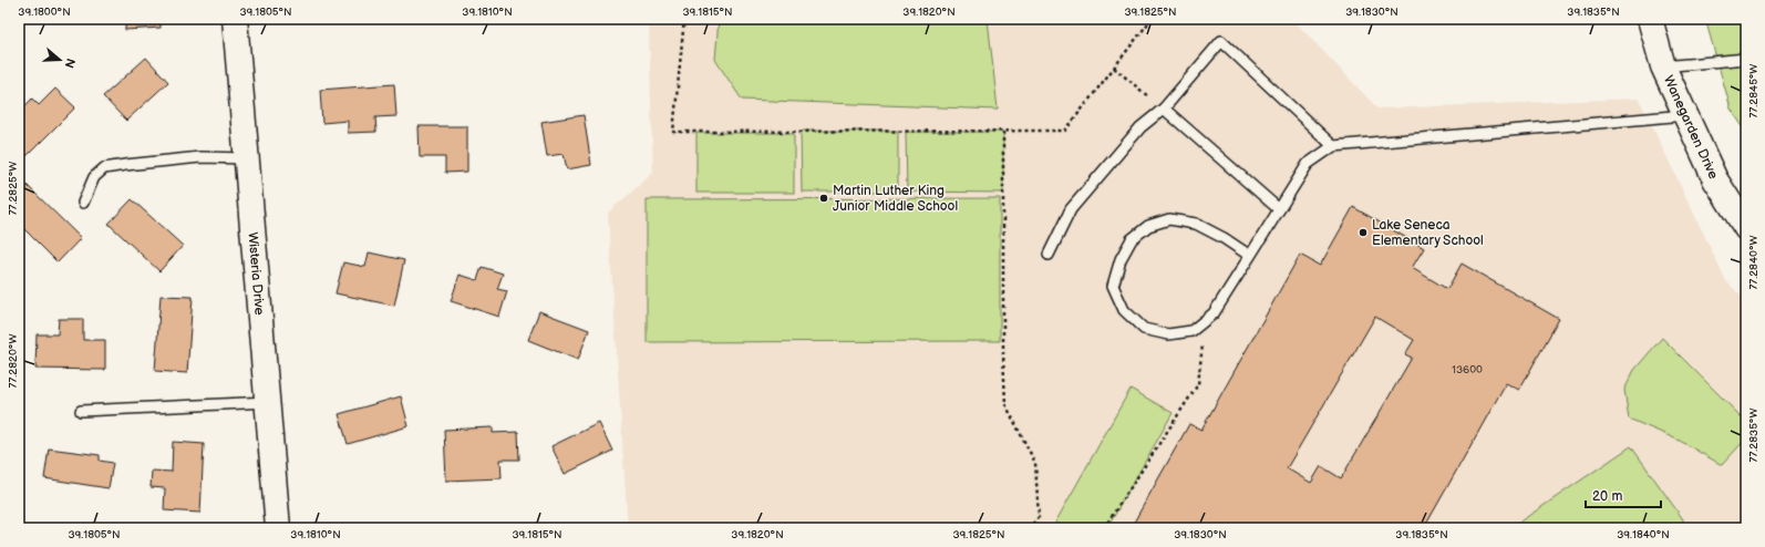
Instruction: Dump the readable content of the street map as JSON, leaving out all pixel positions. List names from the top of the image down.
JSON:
{
  "streets": {
    "street": ["Wanegarden Drive", "Wisteria Drive"]
  },
  "places": ["Martin Luther King Junior Middle School", "Lake Seneca Elementary School"],
  "house_numbers": ["13600"],
  "scale_bar": "20 m",
  "north": "right",
  "coordinates": [
    "39.1800°N",
    "39.1805°N",
    "39.1810°N",
    "39.1815°N",
    "39.1820°N",
    "39.1825°N",
    "39.1830°N",
    "39.1835°N",
    "77.2845°W",
    "77.2825°W",
    "77.2840°W",
    "77.2820°W",
    "77.2835°W",
    "39.1840°N"
  ]
}
